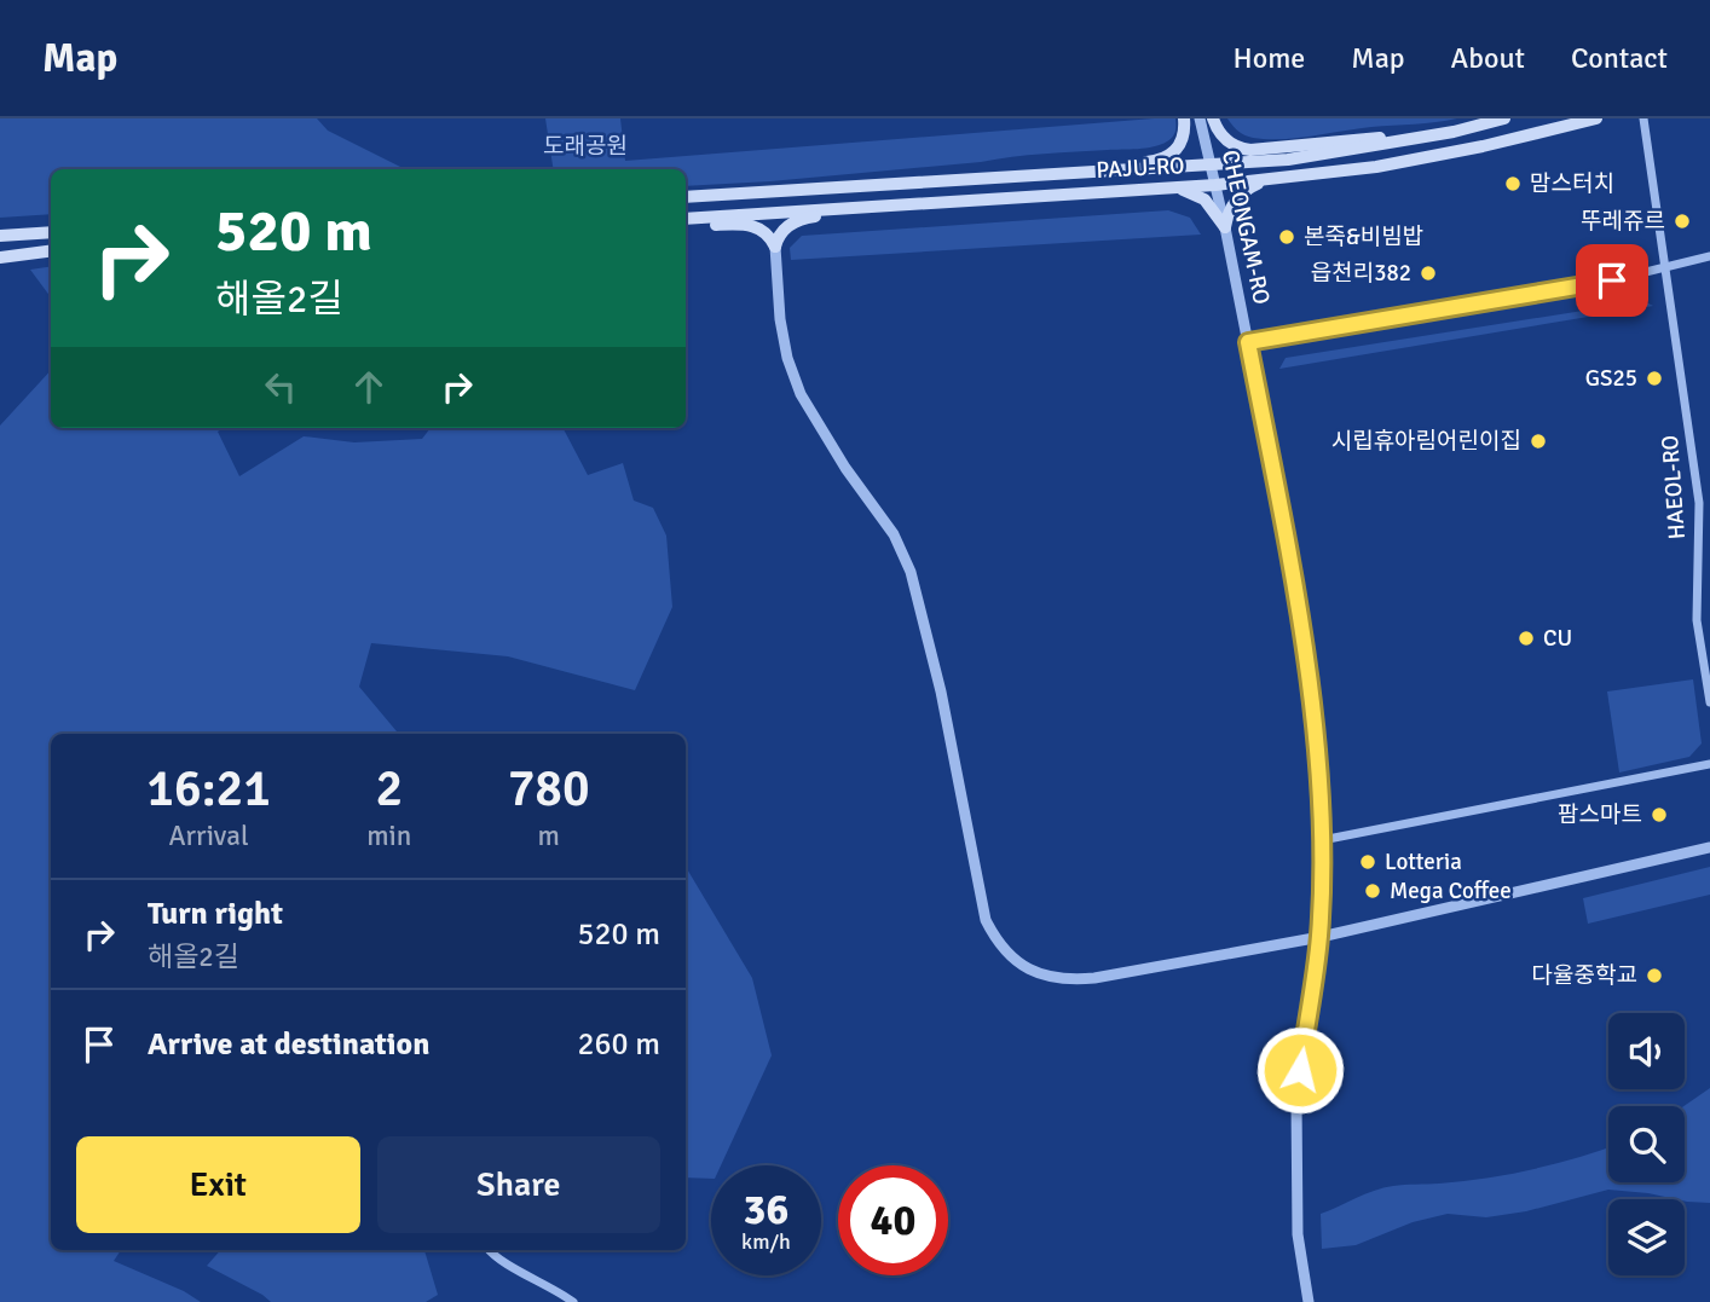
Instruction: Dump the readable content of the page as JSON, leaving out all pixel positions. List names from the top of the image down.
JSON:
{
  "streets": {
    "main road": ["PAJU-RO"],
    "street": ["CHEONGAM-RO", "HAEOL-RO"]
  },
  "crossings": [
    ["PAJU-RO", "CHEONGAM-RO"]
  ],
  "parks": ["도래공원"],
  "places": [
    "맘스터치",
    "뚜레쥬르",
    "본죽&비빔밥",
    "읍천리382",
    "GS25",
    "시립휴아림어린이집",
    "CU",
    "팜스마트",
    "Lotteria",
    "Mega Coffee",
    "다율중학교"
  ],
  "page": {
    "header": "Map",
    "nav": [
      "Home",
      "Map",
      "About",
      "Contact"
    ],
    "turn": ["520 m", "해올2길"],
    "eta": [
      "16:21",
      "Arrival",
      "2",
      "min",
      "780",
      "m"
    ],
    "list": [
      {
        "name": "Turn right",
        "note": "해올2길",
        "value": "520 m"
      },
      {
        "name": "Arrive at destination",
        "value": "260 m"
      }
    ],
    "buttons": ["Exit", "Share"],
    "speed": "36 km/h",
    "limit": "40"
  }
}
